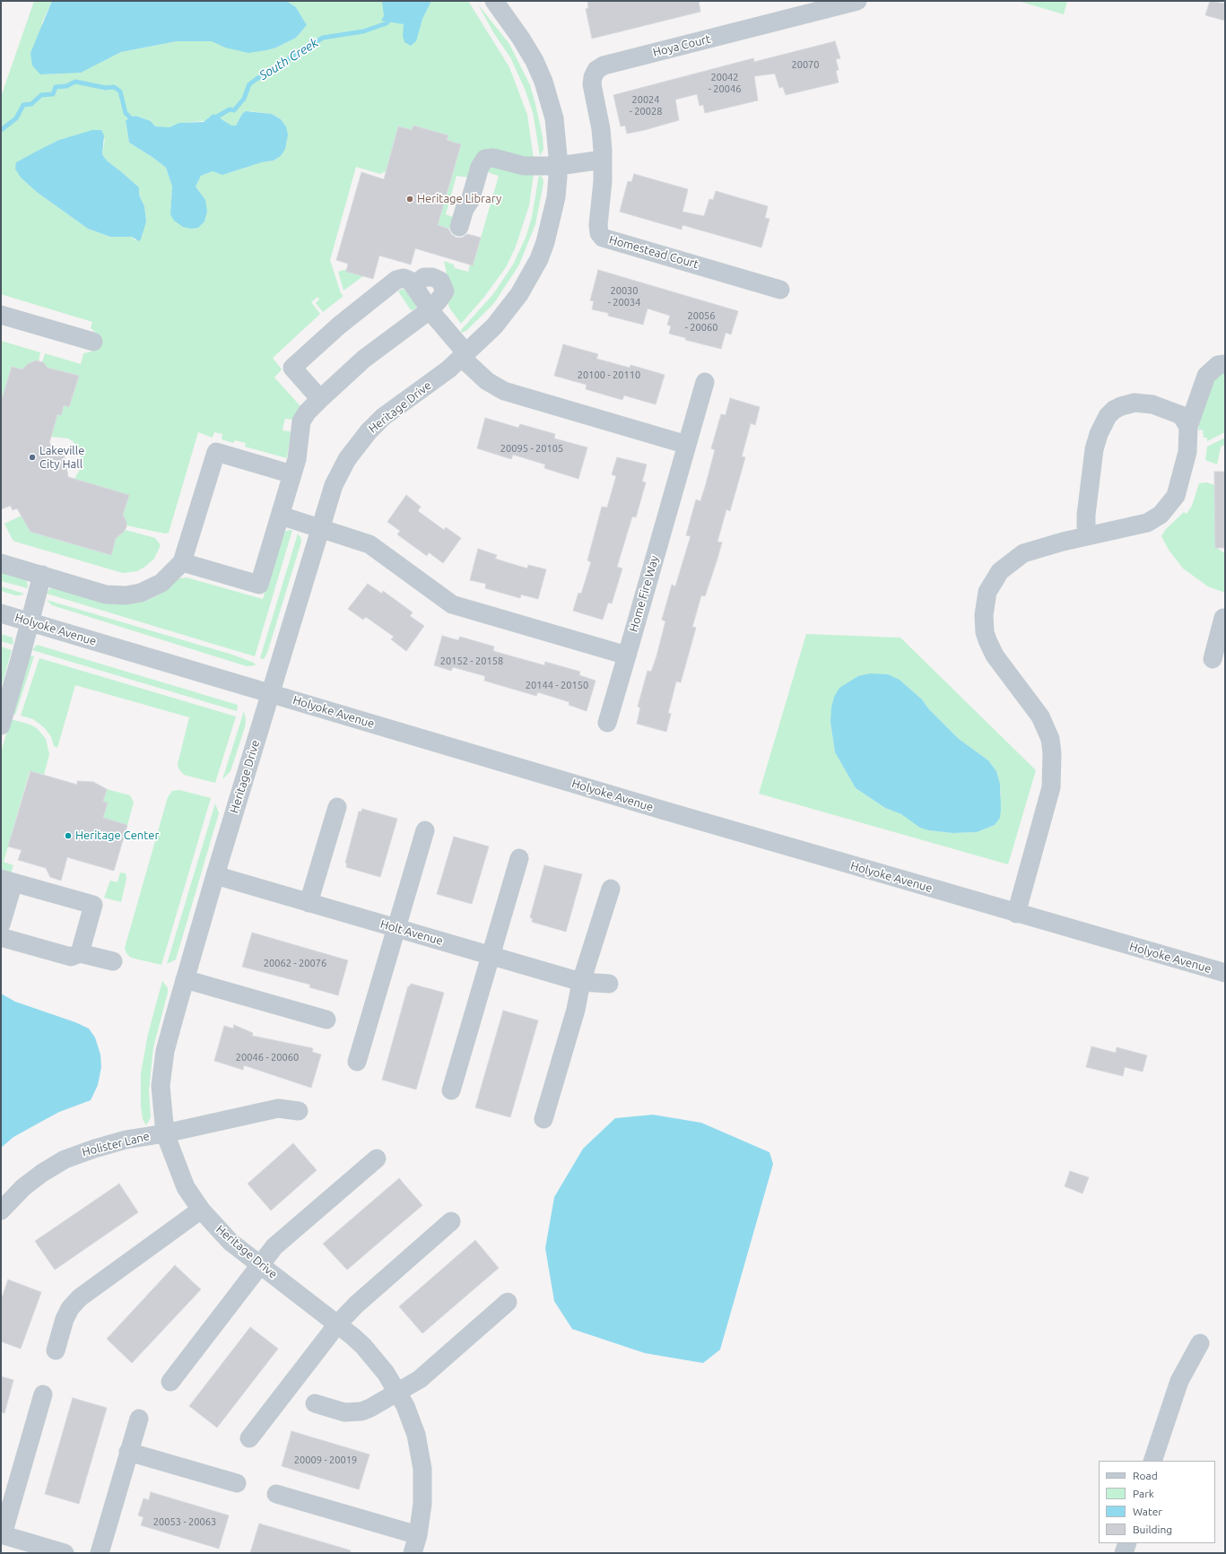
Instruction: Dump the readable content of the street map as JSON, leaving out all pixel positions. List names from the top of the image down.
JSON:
{
  "streets": {
    "street": [
      "Hoya Court",
      "Homestead Court",
      "Heritage Drive",
      "Home Fire Way",
      "Holyoke Avenue",
      "Holt Avenue",
      "Holister Lane"
    ]
  },
  "crossings": [
    ["Hoya Court", "Homestead Court"],
    ["Heritage Drive", "Holyoke Avenue"],
    ["Heritage Drive", "Holt Avenue"],
    ["Heritage Drive", "Holister Lane"]
  ],
  "water": ["South Creek"],
  "places": ["Heritage Library", "Lakeville City Hall", "Heritage Center"],
  "house_numbers": [
    "20070",
    "20042 - 20046",
    "20024 - 20028",
    "20030 - 20034",
    "20056 - 20060",
    "20100 - 20110",
    "20095 - 20105",
    "20152 - 20158",
    "20144 - 20150",
    "20062 - 20076",
    "20046 - 20060",
    "20009 - 20019",
    "20053 - 20063"
  ],
  "legend": [
    "Road",
    "Park",
    "Water",
    "Building"
  ]
}
